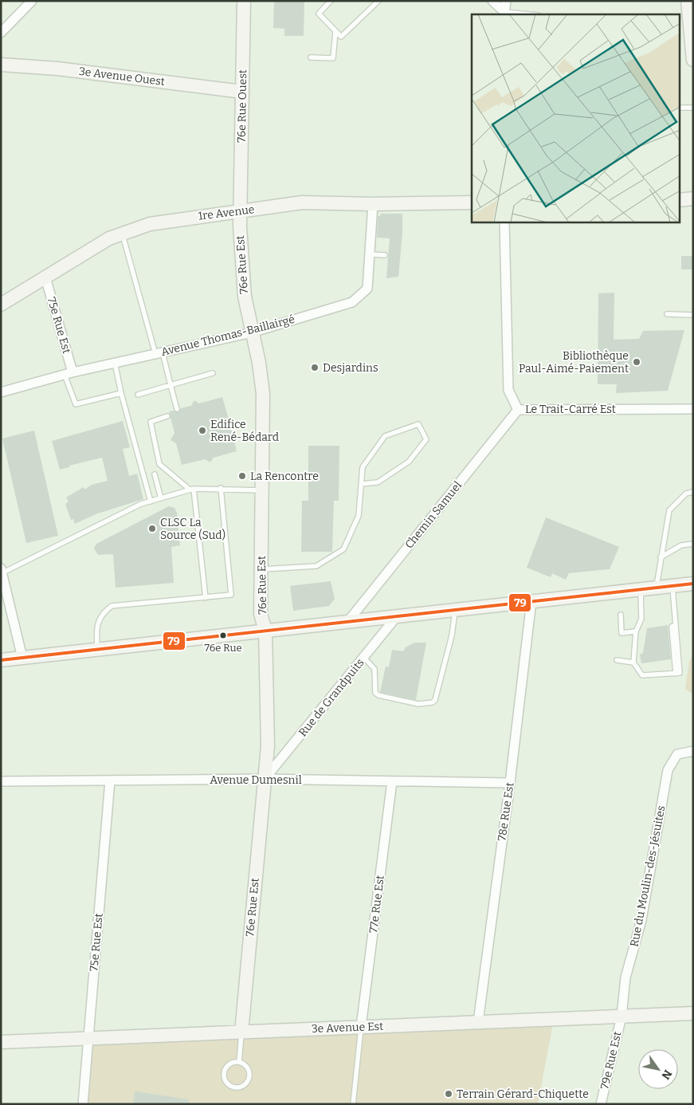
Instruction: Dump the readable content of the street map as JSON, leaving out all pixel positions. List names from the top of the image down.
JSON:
{
  "streets": {
    "street": [
      "3e Avenue Ouest",
      "76e Rue Ouest",
      "1re Avenue",
      "76e Rue Est",
      "75e Rue Est",
      "Avenue Thomas-Baillairgé",
      "Le Trait-Carré Est",
      "Chemin Samuel",
      "Rue de Grandpuits",
      "Avenue Dumesnil",
      "78e Rue Est",
      "Rue du Moulin-des-Jésuites",
      "77e Rue Est",
      "3e Avenue Est",
      "79e Rue Est"
    ]
  },
  "crossings": [
    ["3e Avenue Ouest", "76e Rue Ouest"],
    ["76e Rue Ouest", "1re Avenue"],
    ["76e Rue Ouest", "76e Rue Est"],
    ["1re Avenue", "76e Rue Est"],
    ["1re Avenue", "75e Rue Est"],
    ["1re Avenue", "Avenue Thomas-Baillairgé"],
    ["76e Rue Est", "Avenue Thomas-Baillairgé"],
    ["76e Rue Est", "Rue de Grandpuits"],
    ["76e Rue Est", "Avenue Dumesnil"],
    ["76e Rue Est", "3e Avenue Est"],
    ["75e Rue Est", "Avenue Thomas-Baillairgé"],
    ["75e Rue Est", "Avenue Dumesnil"],
    ["75e Rue Est", "3e Avenue Est"],
    ["Le Trait-Carré Est", "Chemin Samuel"],
    ["Rue de Grandpuits", "Avenue Dumesnil"],
    ["Avenue Dumesnil", "78e Rue Est"],
    ["Avenue Dumesnil", "77e Rue Est"],
    ["78e Rue Est", "3e Avenue Est"],
    ["Rue du Moulin-des-Jésuites", "3e Avenue Est"],
    ["Rue du Moulin-des-Jésuites", "79e Rue Est"],
    ["77e Rue Est", "3e Avenue Est"],
    ["3e Avenue Est", "79e Rue Est"]
  ],
  "places": [
    "Bibliothèque Paul-Aimé-Paiement",
    "Desjardins",
    "Edifice René-Bédard",
    "La Rencontre",
    "CLSC La Source (Sud)",
    "76e Rue",
    "Terrain Gérard-Chiquette"
  ],
  "lines": ["transit line 79"],
  "north": "bottom right"
}
